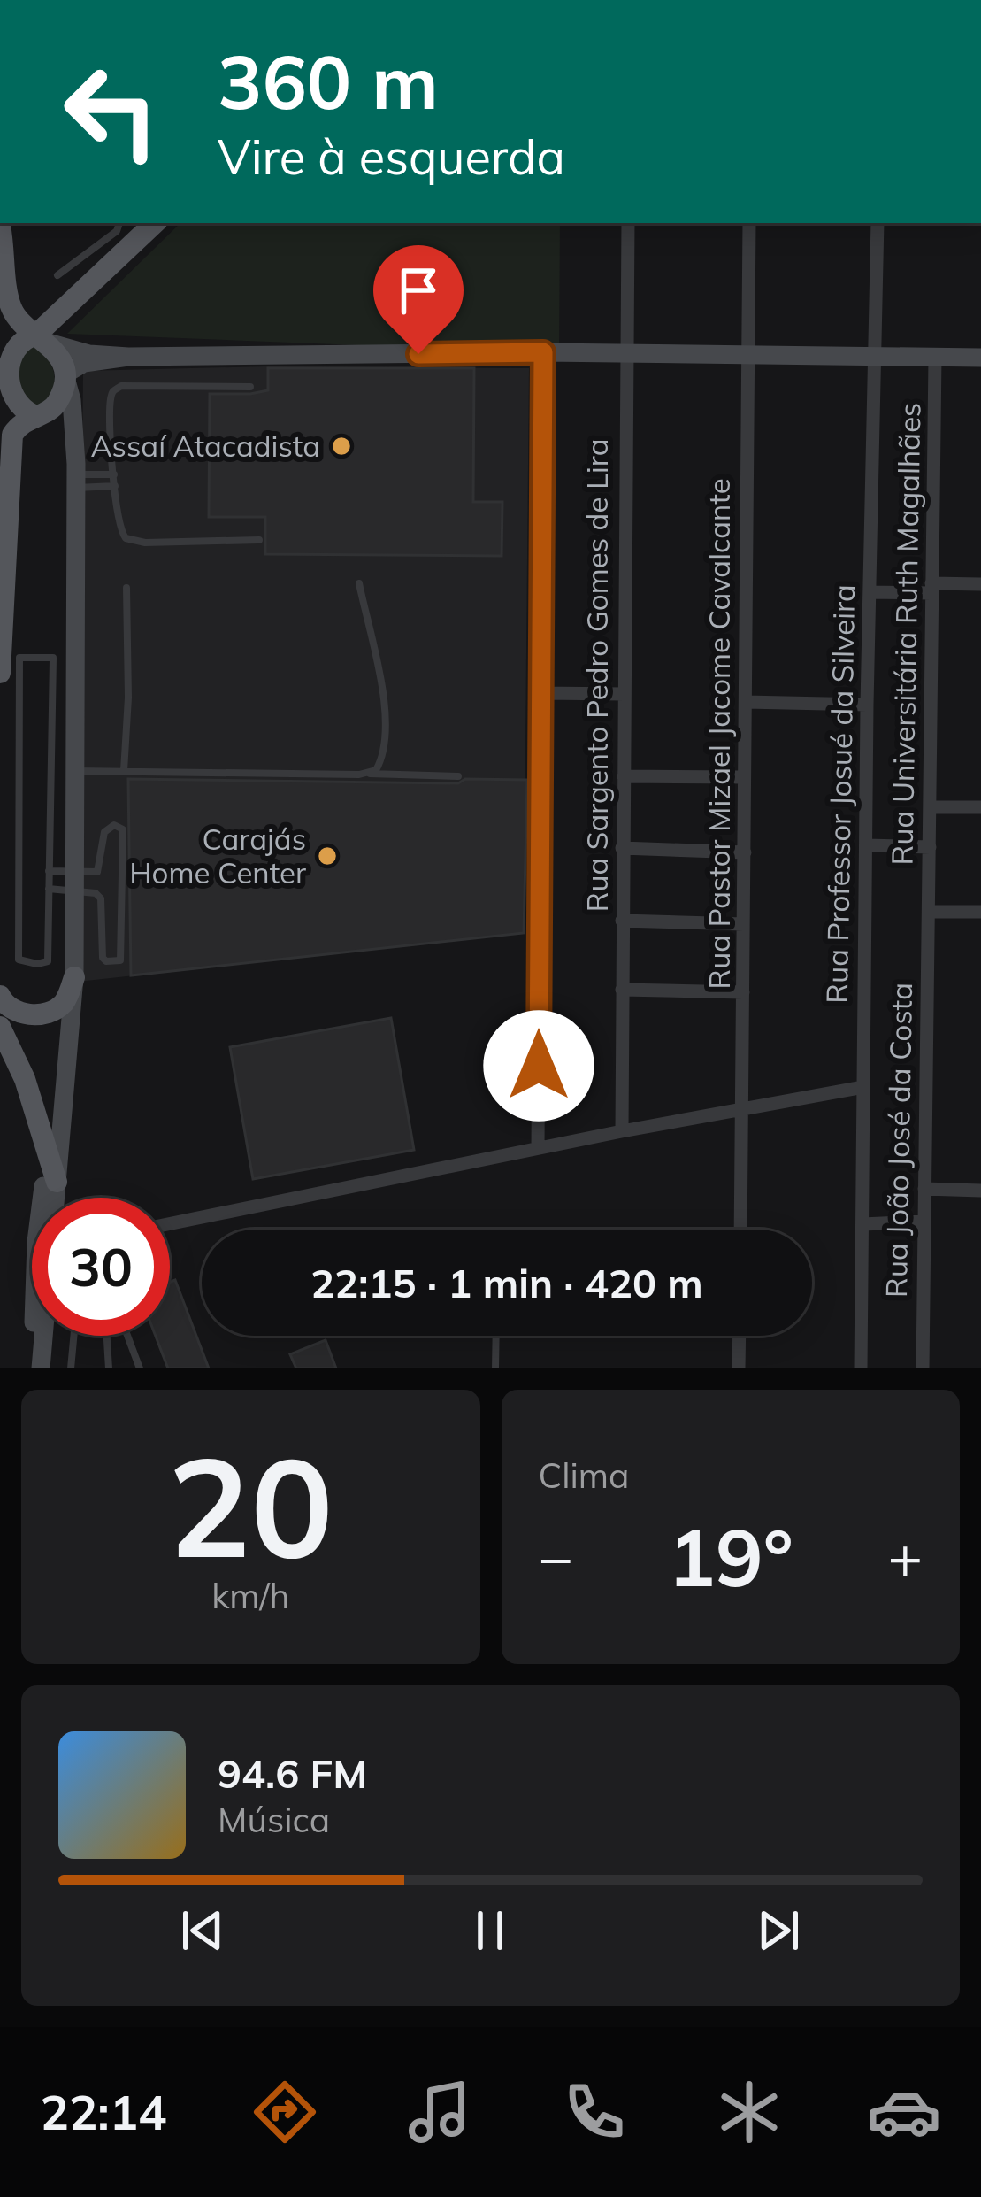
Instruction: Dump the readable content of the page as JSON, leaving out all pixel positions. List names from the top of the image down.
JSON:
{
  "streets": {
    "street": [
      "Rua Universitária Ruth Magalhães",
      "Rua Sargento Pedro Gomes de Lira",
      "Rua Pastor Mizael Jacome Cavalcante",
      "Rua Professor Josué da Silveira",
      "Rua João José da Costa"
    ]
  },
  "crossings": [
    ["Rua Universitária Ruth Magalhães", "Rua João José da Costa"]
  ],
  "places": ["Assaí Atacadista", "Carajás Home Center"],
  "page": {
    "turn": ["360 m", "Vire à esquerda"],
    "limit": "30",
    "trip": "22:15 · 1 min · 420 m",
    "tile": [
      ["20", "km/h"],
      "Clima"
    ],
    "heat": ["−", "19°", "+"],
    "song": ["94.6 FM", "Música"],
    "tabs": "22:14"
  }
}
